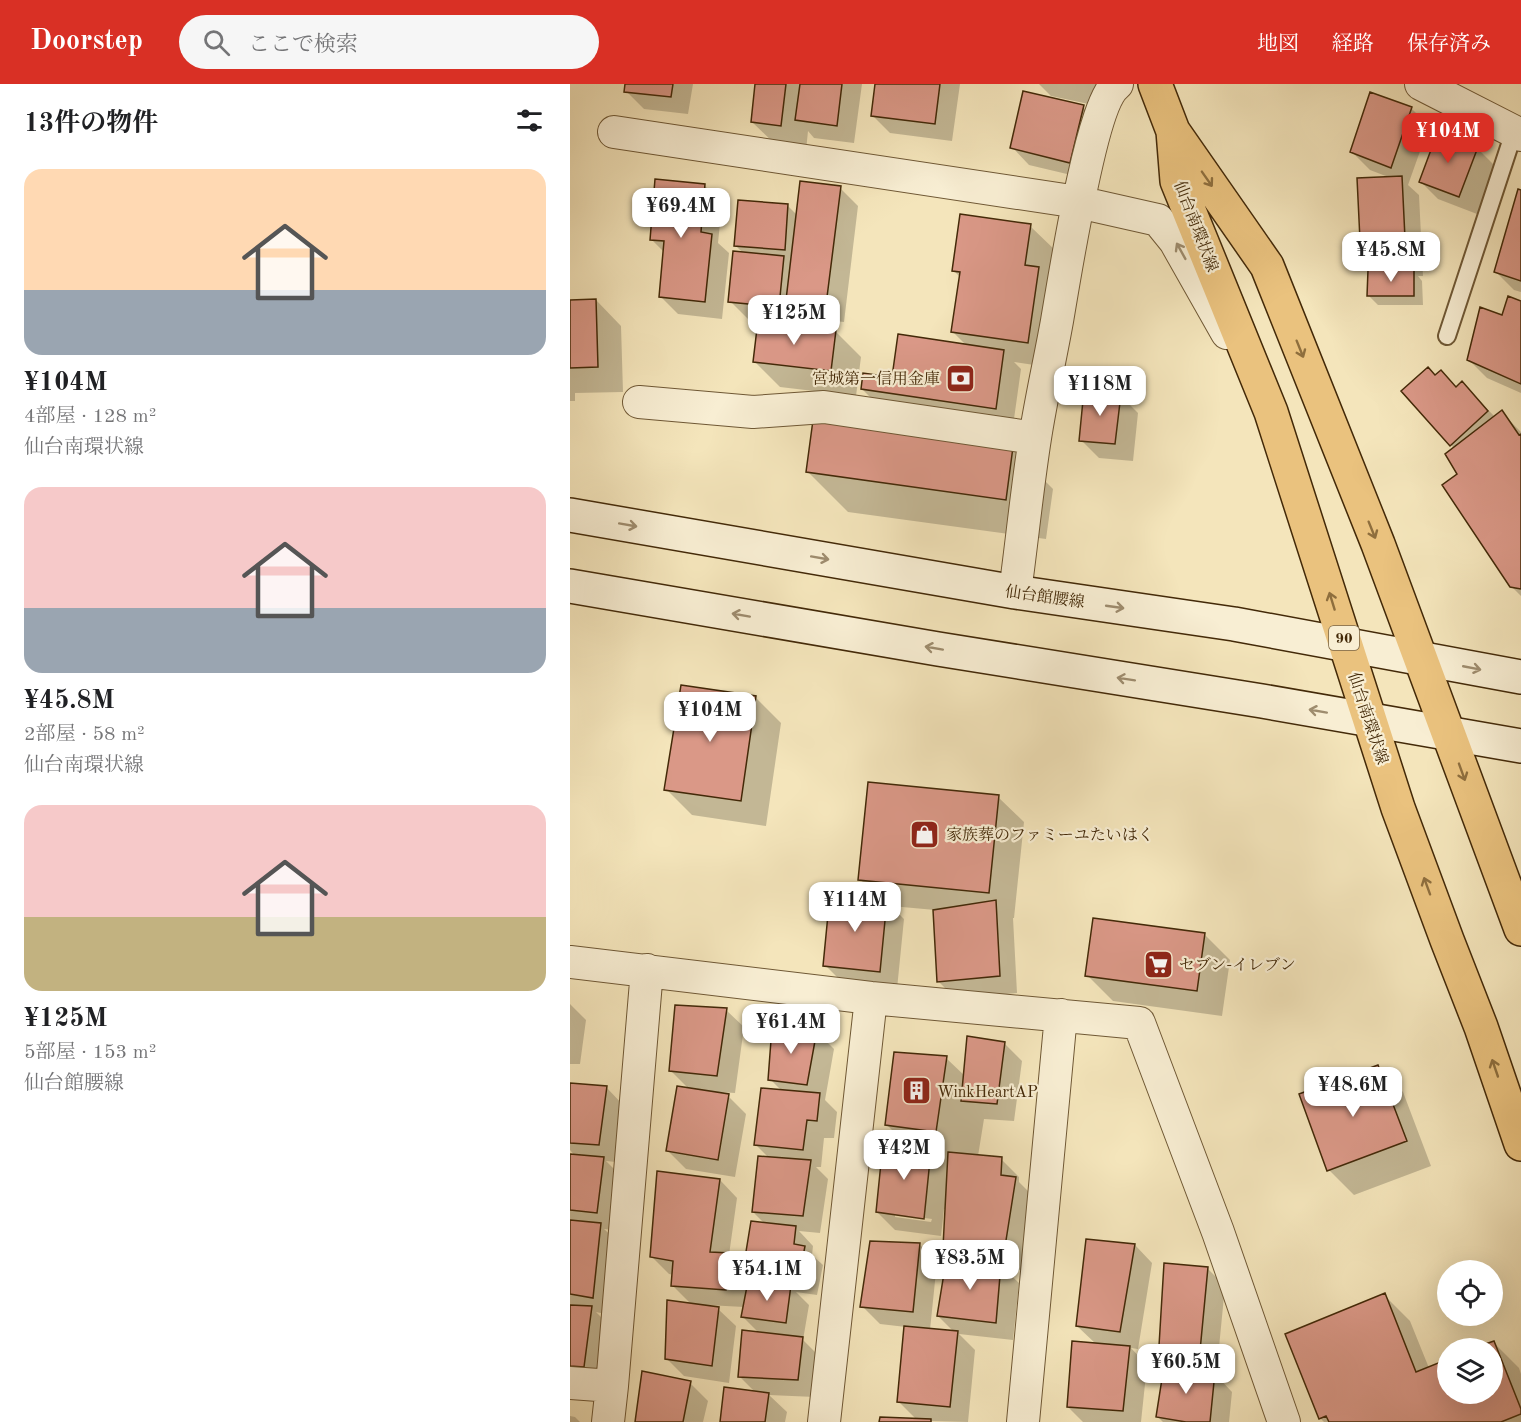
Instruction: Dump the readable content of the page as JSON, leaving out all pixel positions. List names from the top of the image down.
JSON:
{
  "streets": {
    "main road": ["仙台南環状線", "仙台館腰線", "90"]
  },
  "crossings": [
    ["仙台南環状線", "仙台館腰線"],
    ["仙台南環状線", "90"]
  ],
  "places": {
    "bank": ["宮城第一信用金庫"],
    "shop": ["家族葬のファミーユたいはく"],
    "supermarket": ["セブン-イレブン"],
    "building": ["WinkHeartAP"]
  },
  "page": {
    "header": "Doorstep",
    "search": "ここで検索",
    "nav": ["地図", "経路", "保存済み"],
    "heading": "13件の物件",
    "price": [
      "¥104M",
      "¥69.4M",
      "¥45.8M",
      "¥125M",
      "¥118M",
      "¥104M",
      "¥114M",
      "¥61.4M",
      "¥48.6M",
      "¥42M",
      "¥83.5M",
      "¥54.1M",
      "¥60.5M"
    ],
    "list": [
      {
        "name": "¥104M",
        "note": "4部屋 · 128 m² · 仙台南環状線"
      },
      {
        "name": "¥45.8M",
        "note": "2部屋 · 58 m² · 仙台南環状線"
      },
      {
        "name": "¥125M",
        "note": "5部屋 · 153 m² · 仙台館腰線"
      }
    ]
  }
}
